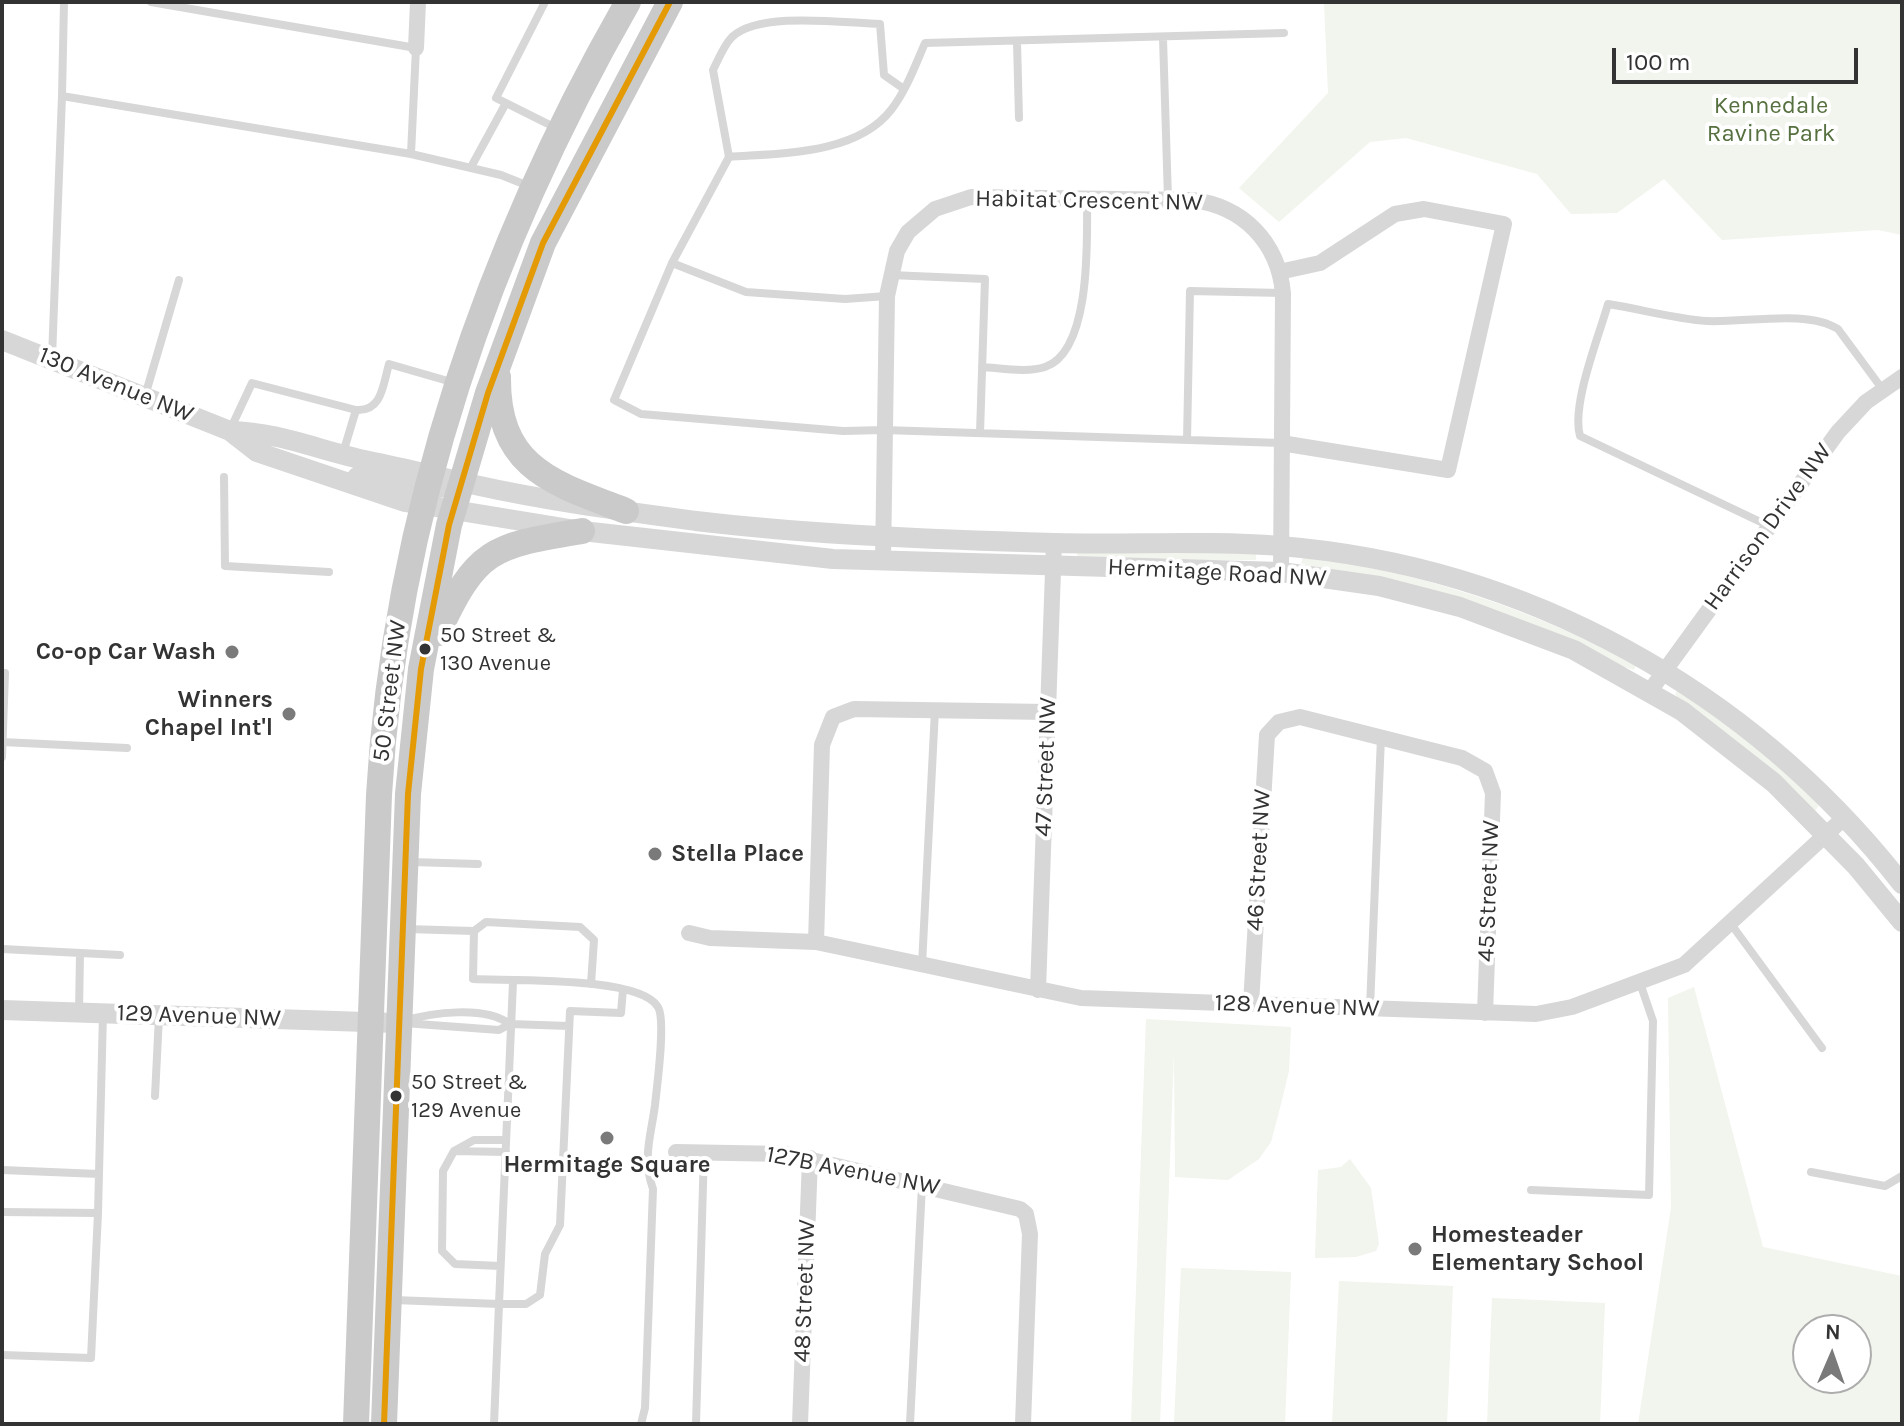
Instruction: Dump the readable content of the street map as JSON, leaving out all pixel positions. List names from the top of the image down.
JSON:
{
  "streets": {
    "main road": ["50 Street NW"],
    "street": [
      "Habitat Crescent NW",
      "130 Avenue NW",
      "Harrison Drive NW",
      "Hermitage Road NW",
      "47 Street NW",
      "46 Street NW",
      "45 Street NW",
      "128 Avenue NW",
      "129 Avenue NW",
      "127B Avenue NW",
      "48 Street NW"
    ]
  },
  "crossings": [
    ["Habitat Crescent NW", "Hermitage Road NW"],
    ["130 Avenue NW", "Hermitage Road NW"],
    ["130 Avenue NW", "50 Street NW"],
    ["Harrison Drive NW", "Hermitage Road NW"],
    ["Hermitage Road NW", "50 Street NW"],
    ["Hermitage Road NW", "47 Street NW"],
    ["Hermitage Road NW", "128 Avenue NW"],
    ["50 Street NW", "129 Avenue NW"],
    ["47 Street NW", "128 Avenue NW"],
    ["46 Street NW", "45 Street NW"],
    ["46 Street NW", "128 Avenue NW"],
    ["45 Street NW", "128 Avenue NW"],
    ["127B Avenue NW", "48 Street NW"]
  ],
  "parks": ["Kennedale Ravine Park"],
  "places": [
    "50 Street & 130 Avenue",
    "Co-op Car Wash",
    "Winners Chapel Int'l",
    "Stella Place",
    "50 Street & 129 Avenue",
    "Hermitage Square",
    "Homesteader Elementary School"
  ],
  "scale_bar": "100 m",
  "north": "top"
}
